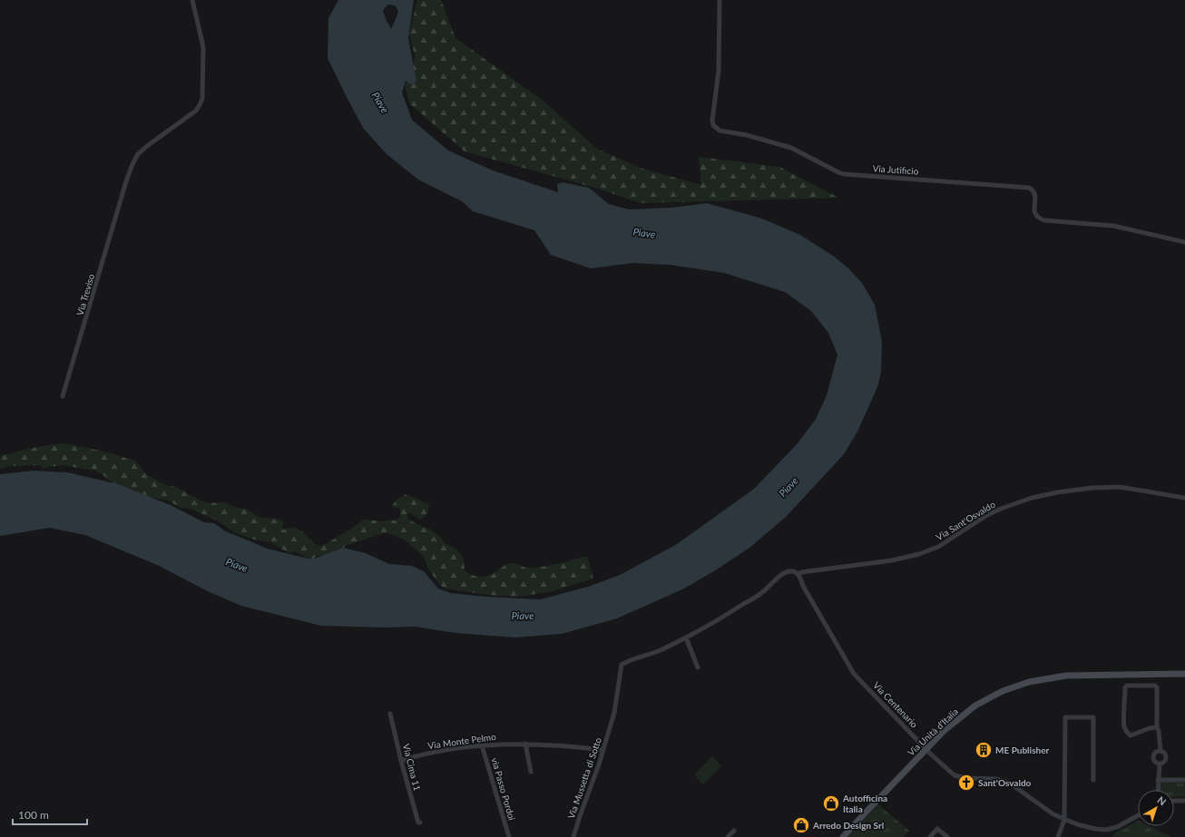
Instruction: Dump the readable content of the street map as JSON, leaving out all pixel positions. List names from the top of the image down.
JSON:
{
  "streets": {
    "main road": ["Via Unità d'Italia"],
    "street": [
      "Via Jutificio",
      "Via Treviso",
      "Via Sant'Osvaldo",
      "Via Centenario",
      "Via Monte Pelmo",
      "Via Cima 11",
      "Via Mussetta di Sotto",
      "via Passo Pordoi"
    ]
  },
  "crossings": [
    ["Via Sant'Osvaldo", "Via Centenario"],
    ["Via Sant'Osvaldo", "Via Mussetta di Sotto"],
    ["Via Centenario", "Via Unità d'Italia"],
    ["Via Centenario", "Via Mussetta di Sotto"],
    ["Via Monte Pelmo", "Via Cima 11"],
    ["Via Monte Pelmo", "Via Mussetta di Sotto"],
    ["Via Monte Pelmo", "via Passo Pordoi"]
  ],
  "water": ["Piave"],
  "places": {
    "building": ["ME Publisher"],
    "church": ["Sant'Osvaldo"],
    "shop": ["Autofficina Italia", "Arredo Design Srl"]
  },
  "scale_bar": "100 m",
  "north": "top right"
}
